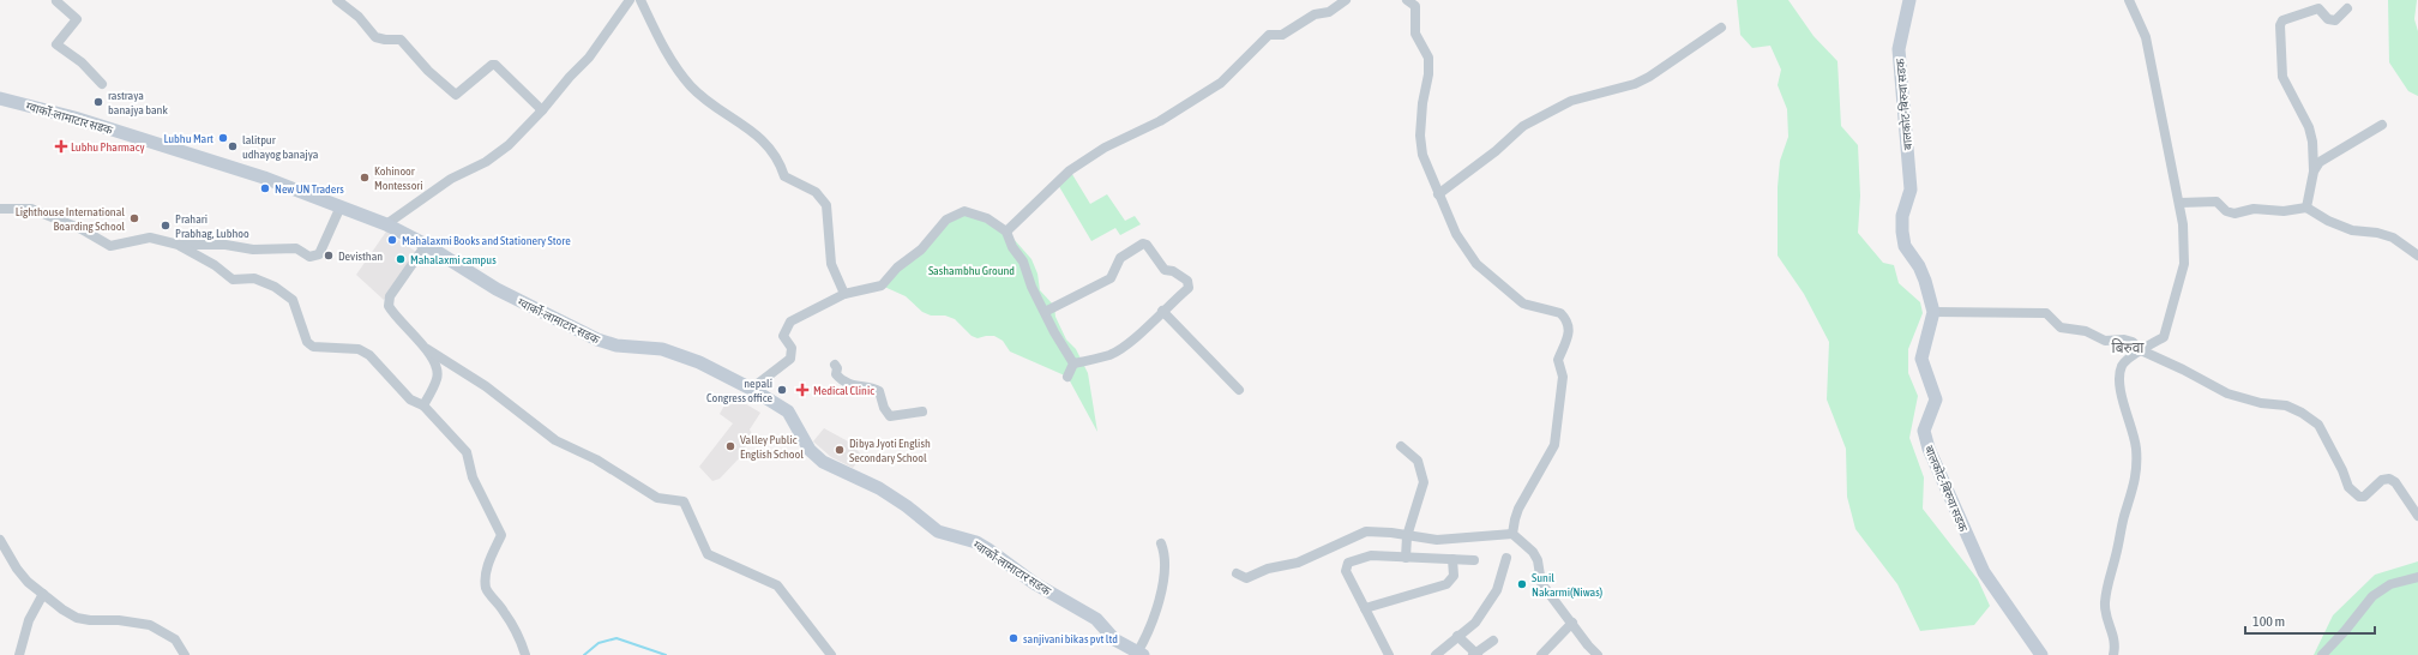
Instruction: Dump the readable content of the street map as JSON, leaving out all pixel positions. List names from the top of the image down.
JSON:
{
  "streets": {
    "main road": ["बालकोट-बिरुवा सडक", "ग्वार्को-लामाटार सडक"]
  },
  "districts": ["बिरुवा"],
  "parks": ["Sashambhu Ground"],
  "places": {
    "other": [
      "rastraya banajya bank",
      "Lubhu Mart",
      "lalitpur udhayog banajya",
      "Kohinoor Montessori",
      "New UN Traders",
      "Lighthouse International Boarding School",
      "Prahari Prabhag, Lubhoo",
      "Mahalaxmi Books and Stationery Store",
      "Devisthan",
      "Mahalaxmi campus",
      "nepali Congress office",
      "Valley Public English School",
      "Dibya Jyoti English Secondary School",
      "Sunil Nakarmi(Niwas)",
      "sanjivani bikas pvt ltd"
    ],
    "health": ["Lubhu Pharmacy", "Medical Clinic"]
  },
  "scale_bar": "100 m"
}
